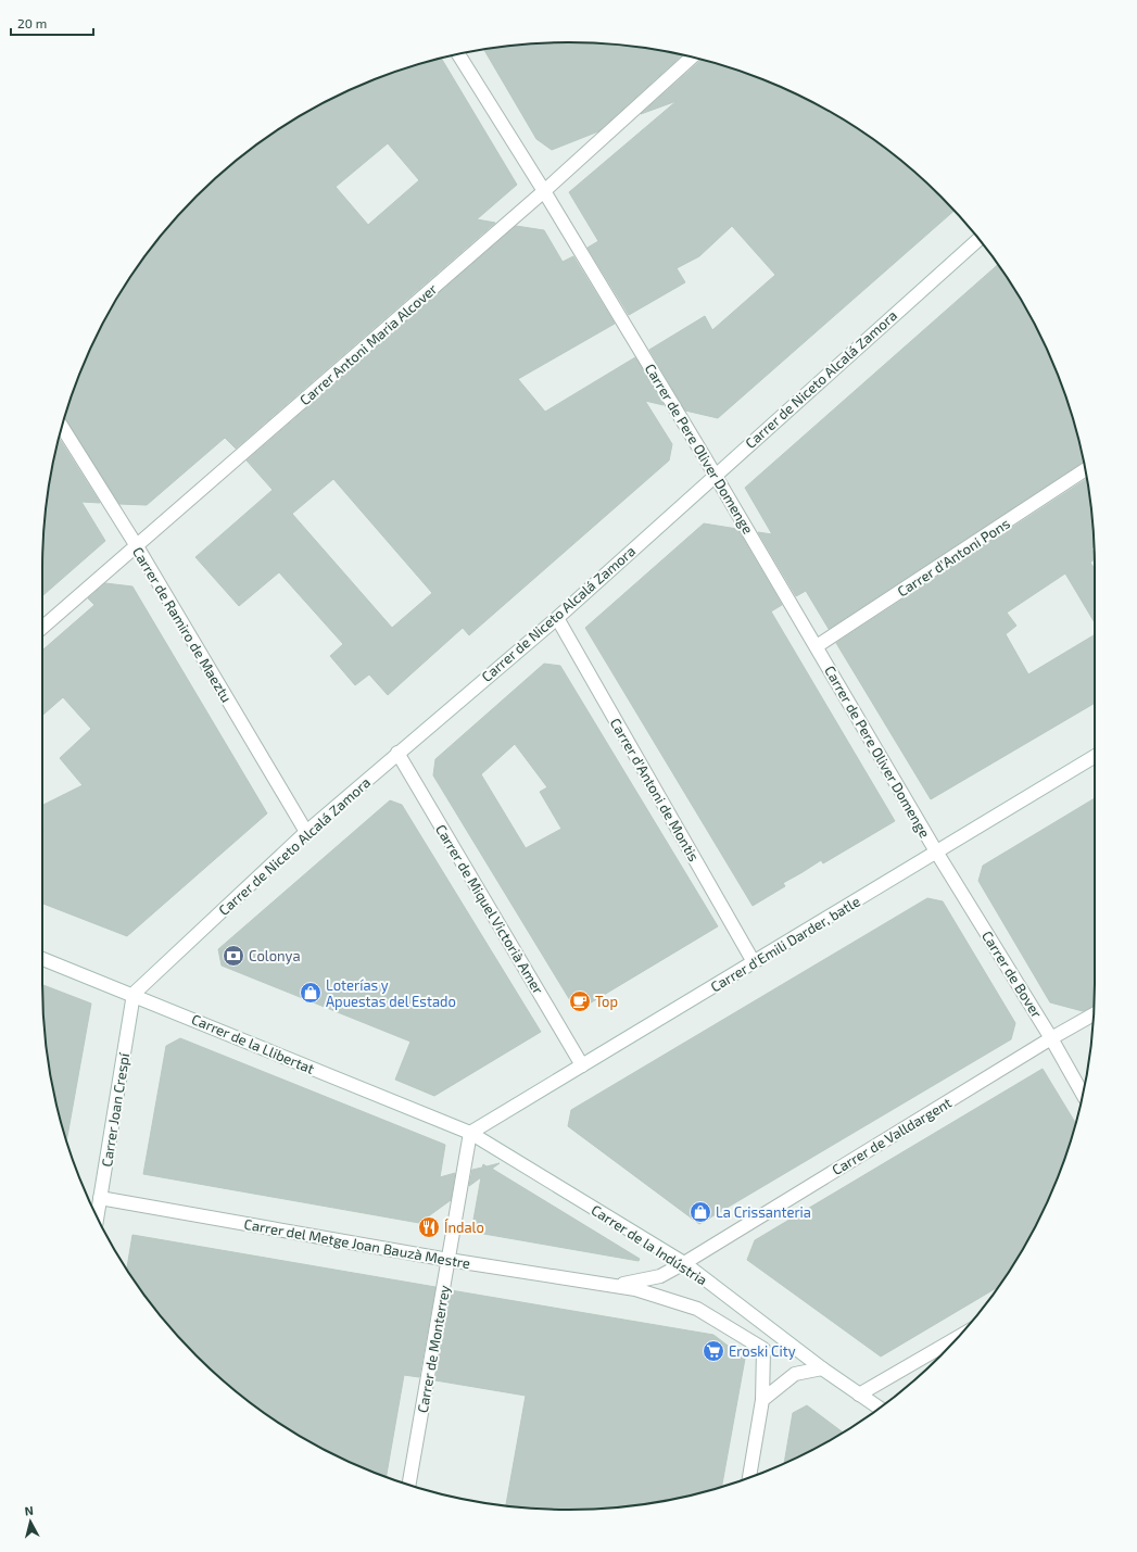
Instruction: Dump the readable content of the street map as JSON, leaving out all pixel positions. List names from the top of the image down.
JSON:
{
  "streets": {
    "street": [
      "Carrer Antoni Maria Alcover",
      "Carrer de Niceto Alcalá Zamora",
      "Carrer de Pere Oliver Domenge",
      "Carrer d'Antoni Pons",
      "Carrer de Ramiro de Maeztu",
      "Carrer d'Antoni de Montis",
      "Carrer de Miquel Victorià Amer",
      "Carrer d'Emili Darder, batle",
      "Carrer de Bover",
      "Carrer de la Llibertat",
      "Carrer Joan Crespí",
      "Carrer de Valldargent",
      "Carrer del Metge Joan Bauzà Mestre",
      "Carrer de la Indústria",
      "Carrer de Monterrey"
    ]
  },
  "crossings": [
    ["Carrer Antoni Maria Alcover", "Carrer de Pere Oliver Domenge"],
    ["Carrer Antoni Maria Alcover", "Carrer de Ramiro de Maeztu"],
    ["Carrer de Niceto Alcalá Zamora", "Carrer de Pere Oliver Domenge"],
    ["Carrer de Niceto Alcalá Zamora", "Carrer de Ramiro de Maeztu"],
    ["Carrer de Niceto Alcalá Zamora", "Carrer d'Antoni de Montis"],
    ["Carrer de Niceto Alcalá Zamora", "Carrer de Miquel Victorià Amer"],
    ["Carrer de Niceto Alcalá Zamora", "Carrer de la Llibertat"],
    ["Carrer de Niceto Alcalá Zamora", "Carrer Joan Crespí"],
    ["Carrer de Pere Oliver Domenge", "Carrer d'Antoni Pons"],
    ["Carrer de Pere Oliver Domenge", "Carrer d'Emili Darder, batle"],
    ["Carrer de Pere Oliver Domenge", "Carrer de Bover"],
    ["Carrer d'Antoni de Montis", "Carrer d'Emili Darder, batle"],
    ["Carrer de Miquel Victorià Amer", "Carrer d'Emili Darder, batle"],
    ["Carrer d'Emili Darder, batle", "Carrer de Bover"],
    ["Carrer d'Emili Darder, batle", "Carrer de la Llibertat"],
    ["Carrer d'Emili Darder, batle", "Carrer de la Indústria"],
    ["Carrer d'Emili Darder, batle", "Carrer de Monterrey"],
    ["Carrer de Bover", "Carrer de Valldargent"],
    ["Carrer de la Llibertat", "Carrer Joan Crespí"],
    ["Carrer de la Llibertat", "Carrer de la Indústria"],
    ["Carrer de la Llibertat", "Carrer de Monterrey"],
    ["Carrer Joan Crespí", "Carrer del Metge Joan Bauzà Mestre"],
    ["Carrer de Valldargent", "Carrer del Metge Joan Bauzà Mestre"],
    ["Carrer de Valldargent", "Carrer de la Indústria"],
    ["Carrer del Metge Joan Bauzà Mestre", "Carrer de la Indústria"],
    ["Carrer del Metge Joan Bauzà Mestre", "Carrer de Monterrey"],
    ["Carrer de la Indústria", "Carrer de Monterrey"]
  ],
  "places": {
    "bank": ["Colonya"],
    "shop": ["Loterías y Apuestas del Estado", "La Crissanteria"],
    "cafe": ["Top"],
    "restaurant": ["Índalo"],
    "supermarket": ["Eroski City"]
  },
  "scale_bar": "20 m",
  "north": "top"
}
